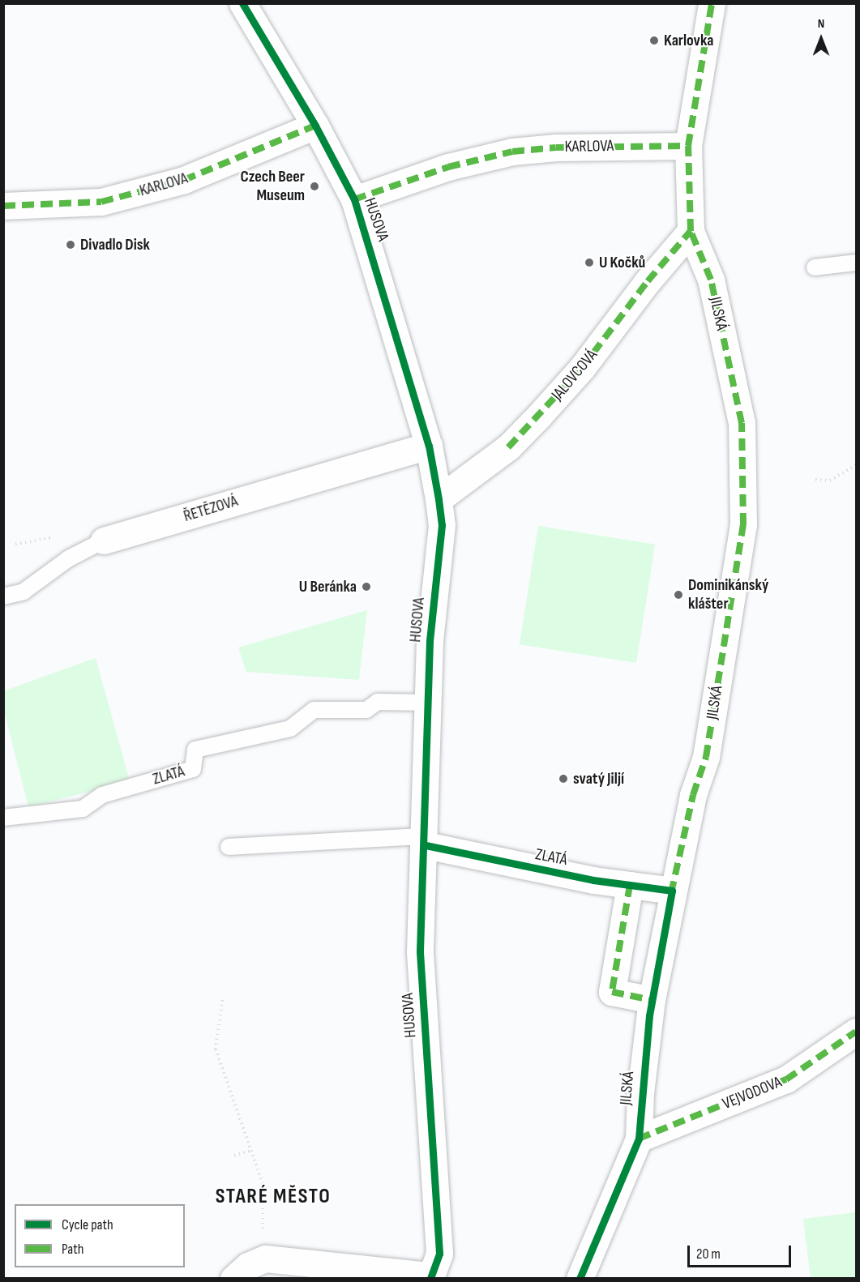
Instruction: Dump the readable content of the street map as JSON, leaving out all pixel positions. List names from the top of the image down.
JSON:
{
  "streets": {
    "street": [
      "KARLOVA",
      "HUSOVA",
      "JILSKÁ",
      "JALOVCOVÁ",
      "ŘETĚZOVÁ",
      "ZLATÁ",
      "VEJVODOVA"
    ]
  },
  "crossings": [
    ["KARLOVA", "HUSOVA"],
    ["KARLOVA", "JILSKÁ"],
    ["HUSOVA", "JALOVCOVÁ"],
    ["HUSOVA", "ŘETĚZOVÁ"],
    ["HUSOVA", "ZLATÁ"],
    ["JILSKÁ", "JALOVCOVÁ"],
    ["JILSKÁ", "ZLATÁ"],
    ["JILSKÁ", "VEJVODOVA"]
  ],
  "districts": ["STARÉ MĚSTO"],
  "places": [
    "Karlovka",
    "Czech Beer Museum",
    "Divadlo Disk",
    "U Kočků",
    "U Beránka",
    "Dominikánský klášter",
    "svatý Jiljí"
  ],
  "legend": ["Cycle path", "Path"],
  "scale_bar": "20 m",
  "north": "top"
}
